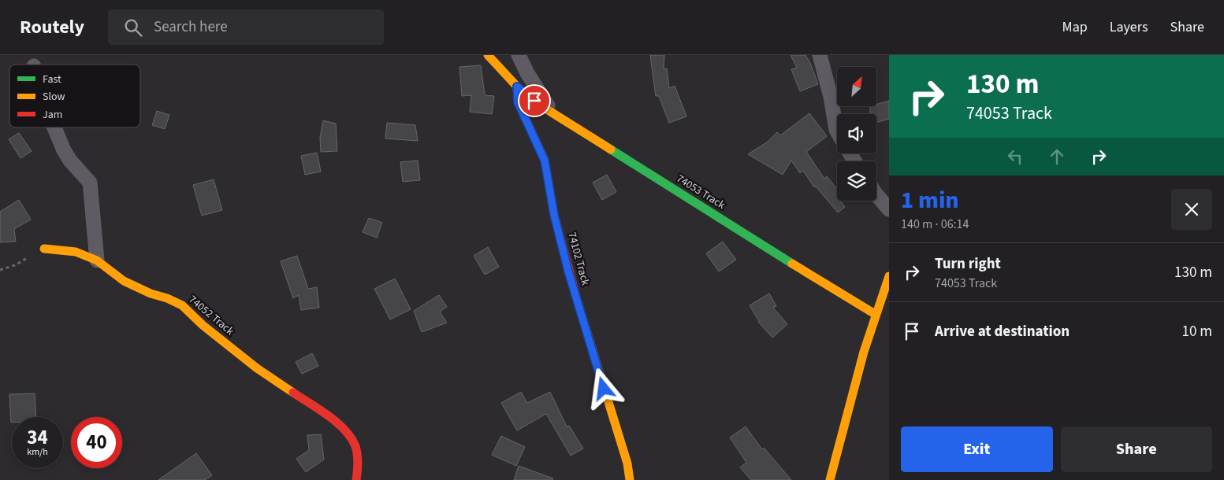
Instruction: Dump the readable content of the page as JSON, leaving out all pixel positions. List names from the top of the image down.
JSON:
{
  "streets": {
    "street": ["74053 Track", "74102 Track", "74052 Track"]
  },
  "crossings": [
    ["74053 Track", "74102 Track"]
  ],
  "legend": ["Fast", "Slow", "Jam"],
  "north": "top right",
  "page": {
    "header": "Routely",
    "search": "Search here",
    "nav": ["Map", "Layers", "Share"],
    "turn": ["130 m", "74053 Track"],
    "heading": ["1 min", "140 m · 06:14"],
    "list": [
      {
        "name": "Turn right",
        "note": "74053 Track",
        "value": "130 m"
      },
      {
        "name": "Arrive at destination",
        "value": "10 m"
      }
    ],
    "speed": "34 km/h",
    "limit": "40",
    "buttons": ["Exit", "Share"]
  }
}
